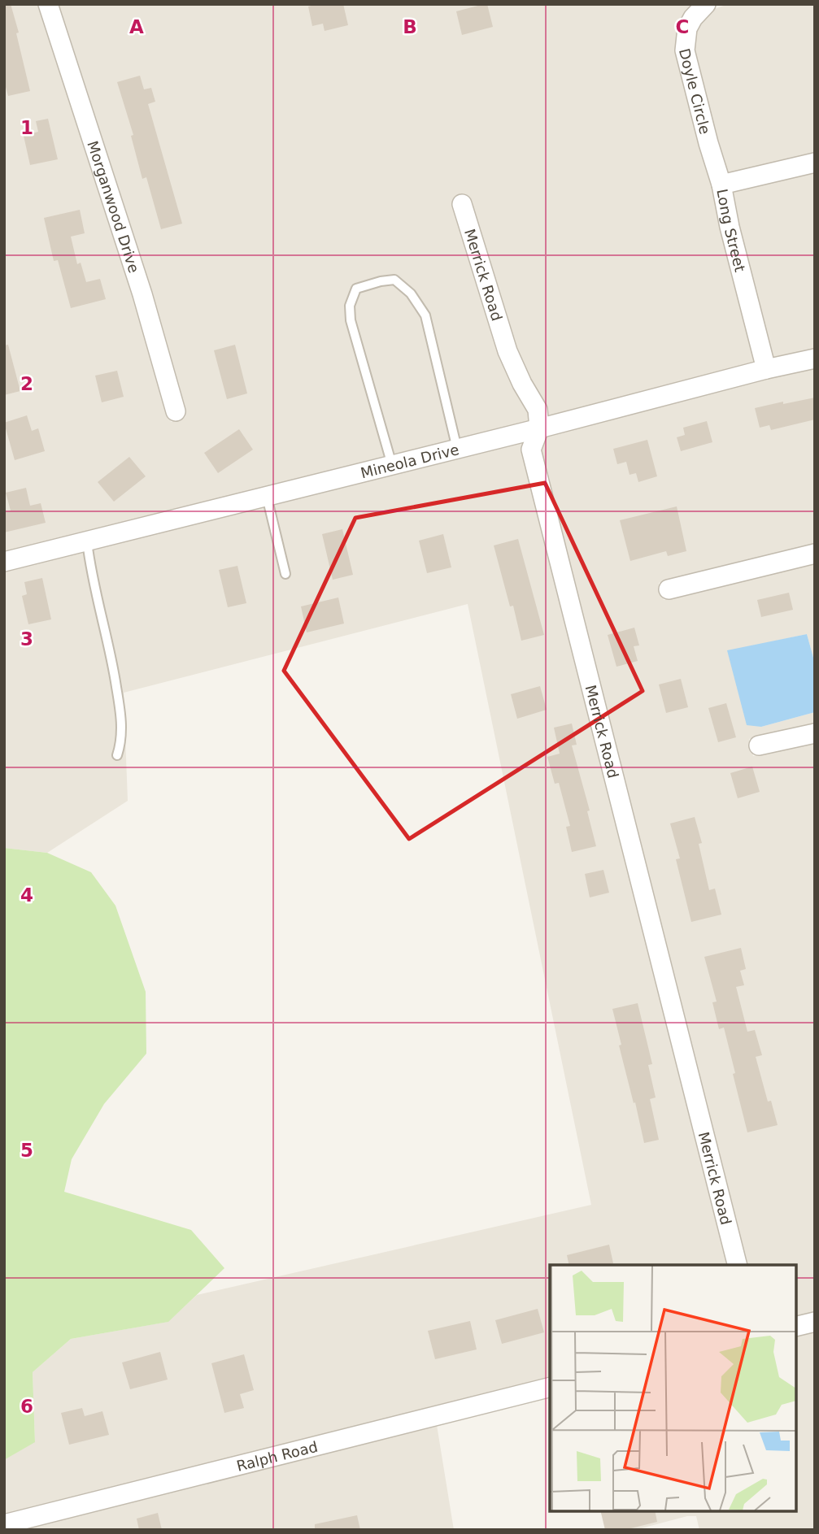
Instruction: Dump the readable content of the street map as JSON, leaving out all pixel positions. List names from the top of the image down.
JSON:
{
  "streets": {
    "street": [
      "Doyle Circle",
      "Morganwood Drive",
      "Long Street",
      "Merrick Road",
      "Mineola Drive",
      "Ralph Road"
    ]
  },
  "crossings": [
    ["Doyle Circle", "Long Street"],
    ["Long Street", "Mineola Drive"],
    ["Merrick Road", "Mineola Drive"]
  ],
  "grid": {
    "columns": ["A", "B", "C"],
    "rows": [
      "1",
      "2",
      "3",
      "4",
      "5",
      "6"
    ]
  }
}
